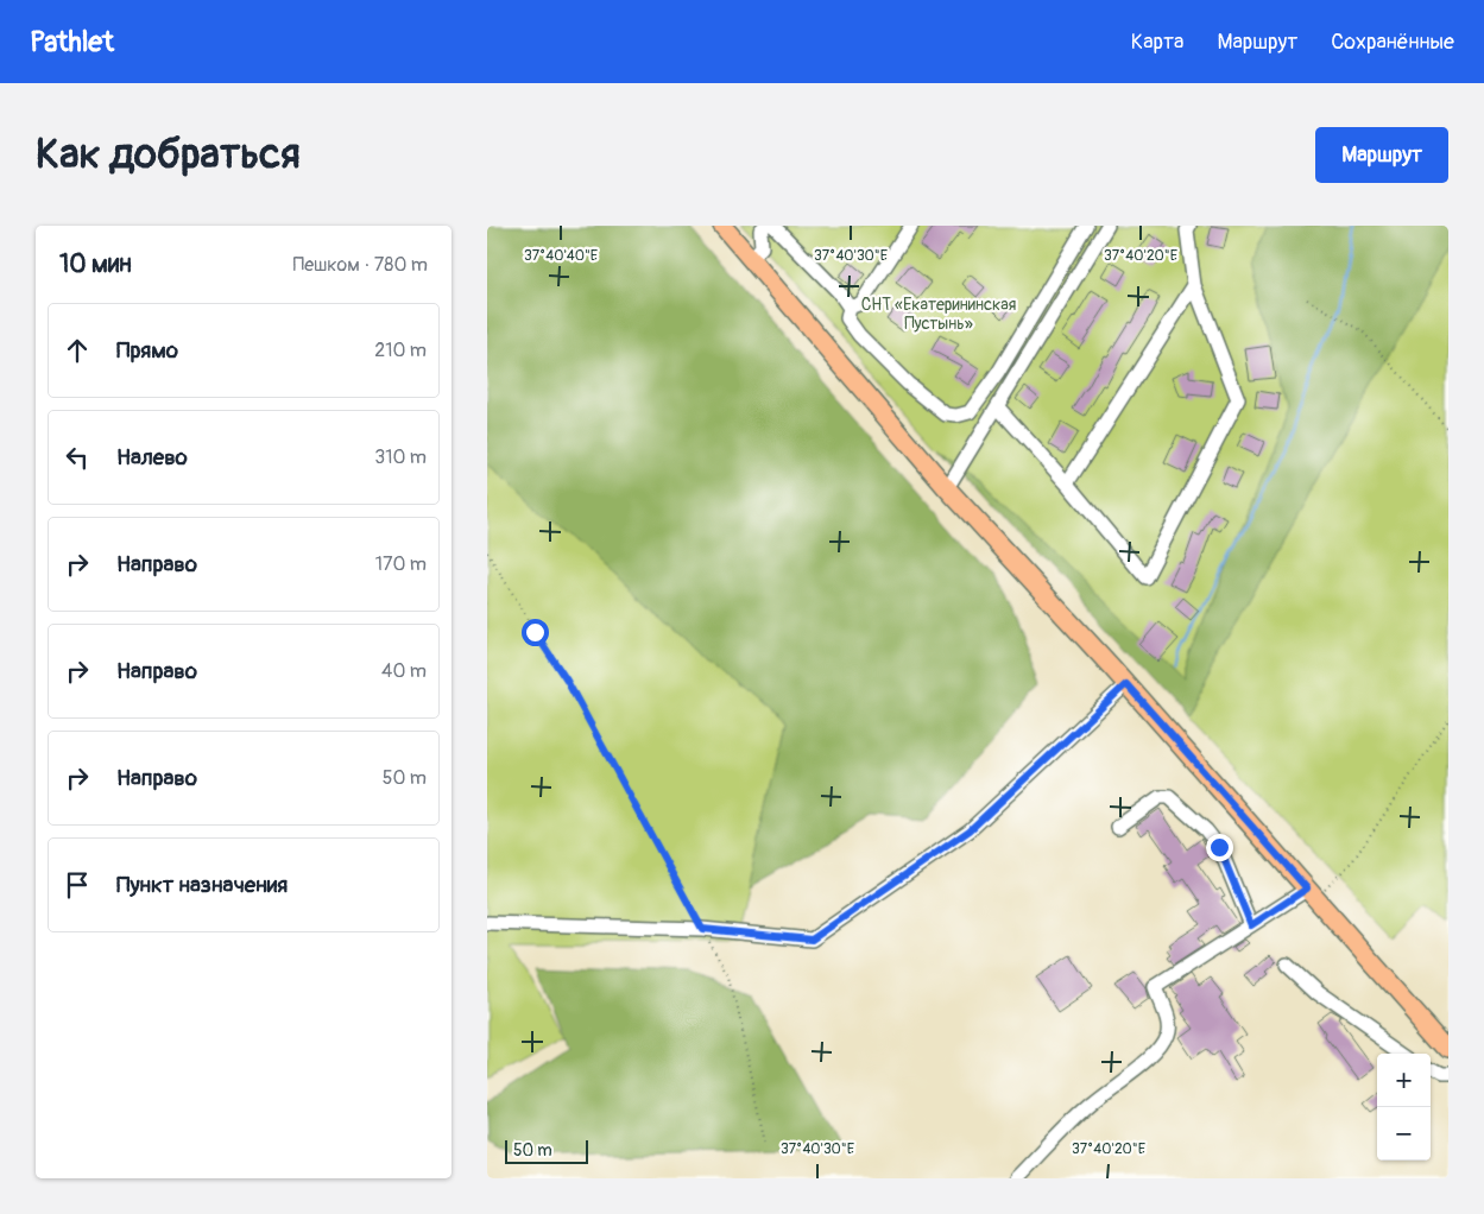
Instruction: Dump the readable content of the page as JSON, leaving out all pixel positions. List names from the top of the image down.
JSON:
{
  "parks": ["СНТ «Екатерининская Пустынь»"],
  "scale_bar": "50 m",
  "page": {
    "header": "Pathlet",
    "nav": ["Карта", "Маршрут", "Сохранённые"],
    "buttons": "Маршрут",
    "title": "Как добраться",
    "heading": ["10 мин", "Пешком · 780 m"],
    "list": [
      ["Прямо", "210 m"],
      ["Налево", "310 m"],
      ["Направо", "170 m"],
      ["Направо", "40 m"],
      ["Направо", "50 m"],
      "Пункт назначения"
    ],
    "map_buttons": ["+", "−"],
    "scale": "50 m"
  },
  "coordinates": ["37°40'40\"E", "37°40'30\"E", "37°40'20\"E"]
}
